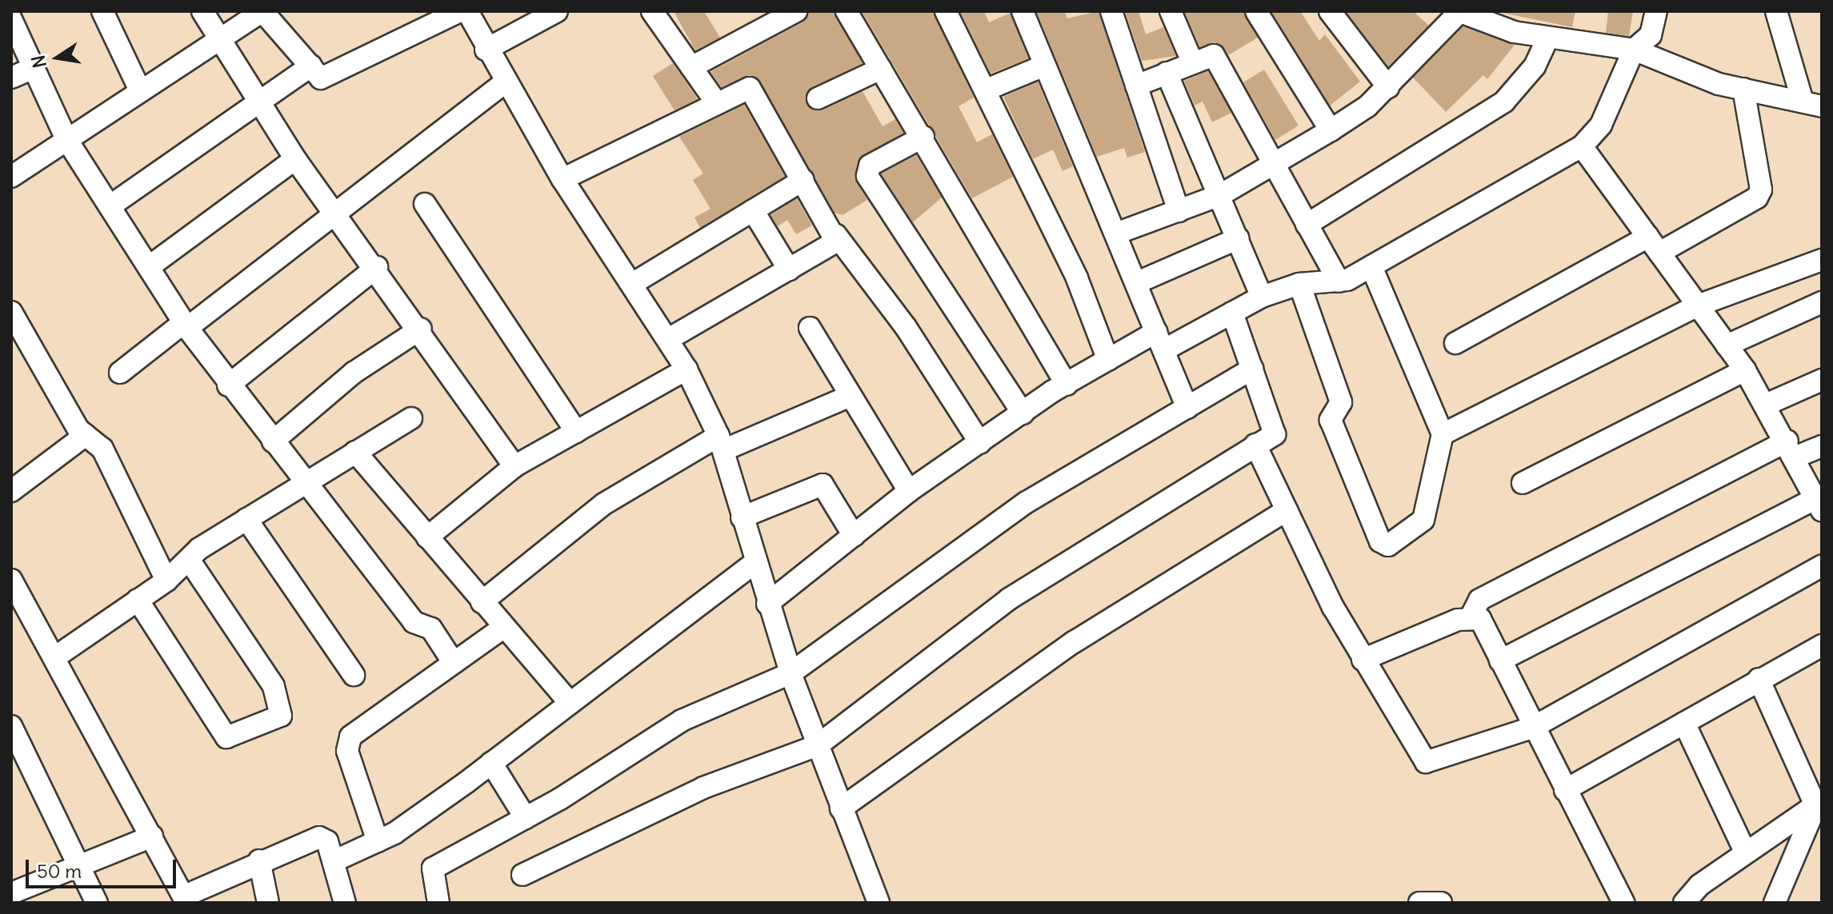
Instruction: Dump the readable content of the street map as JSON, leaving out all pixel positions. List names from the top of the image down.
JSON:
{
  "scale_bar": "50 m",
  "north": "left"
}
